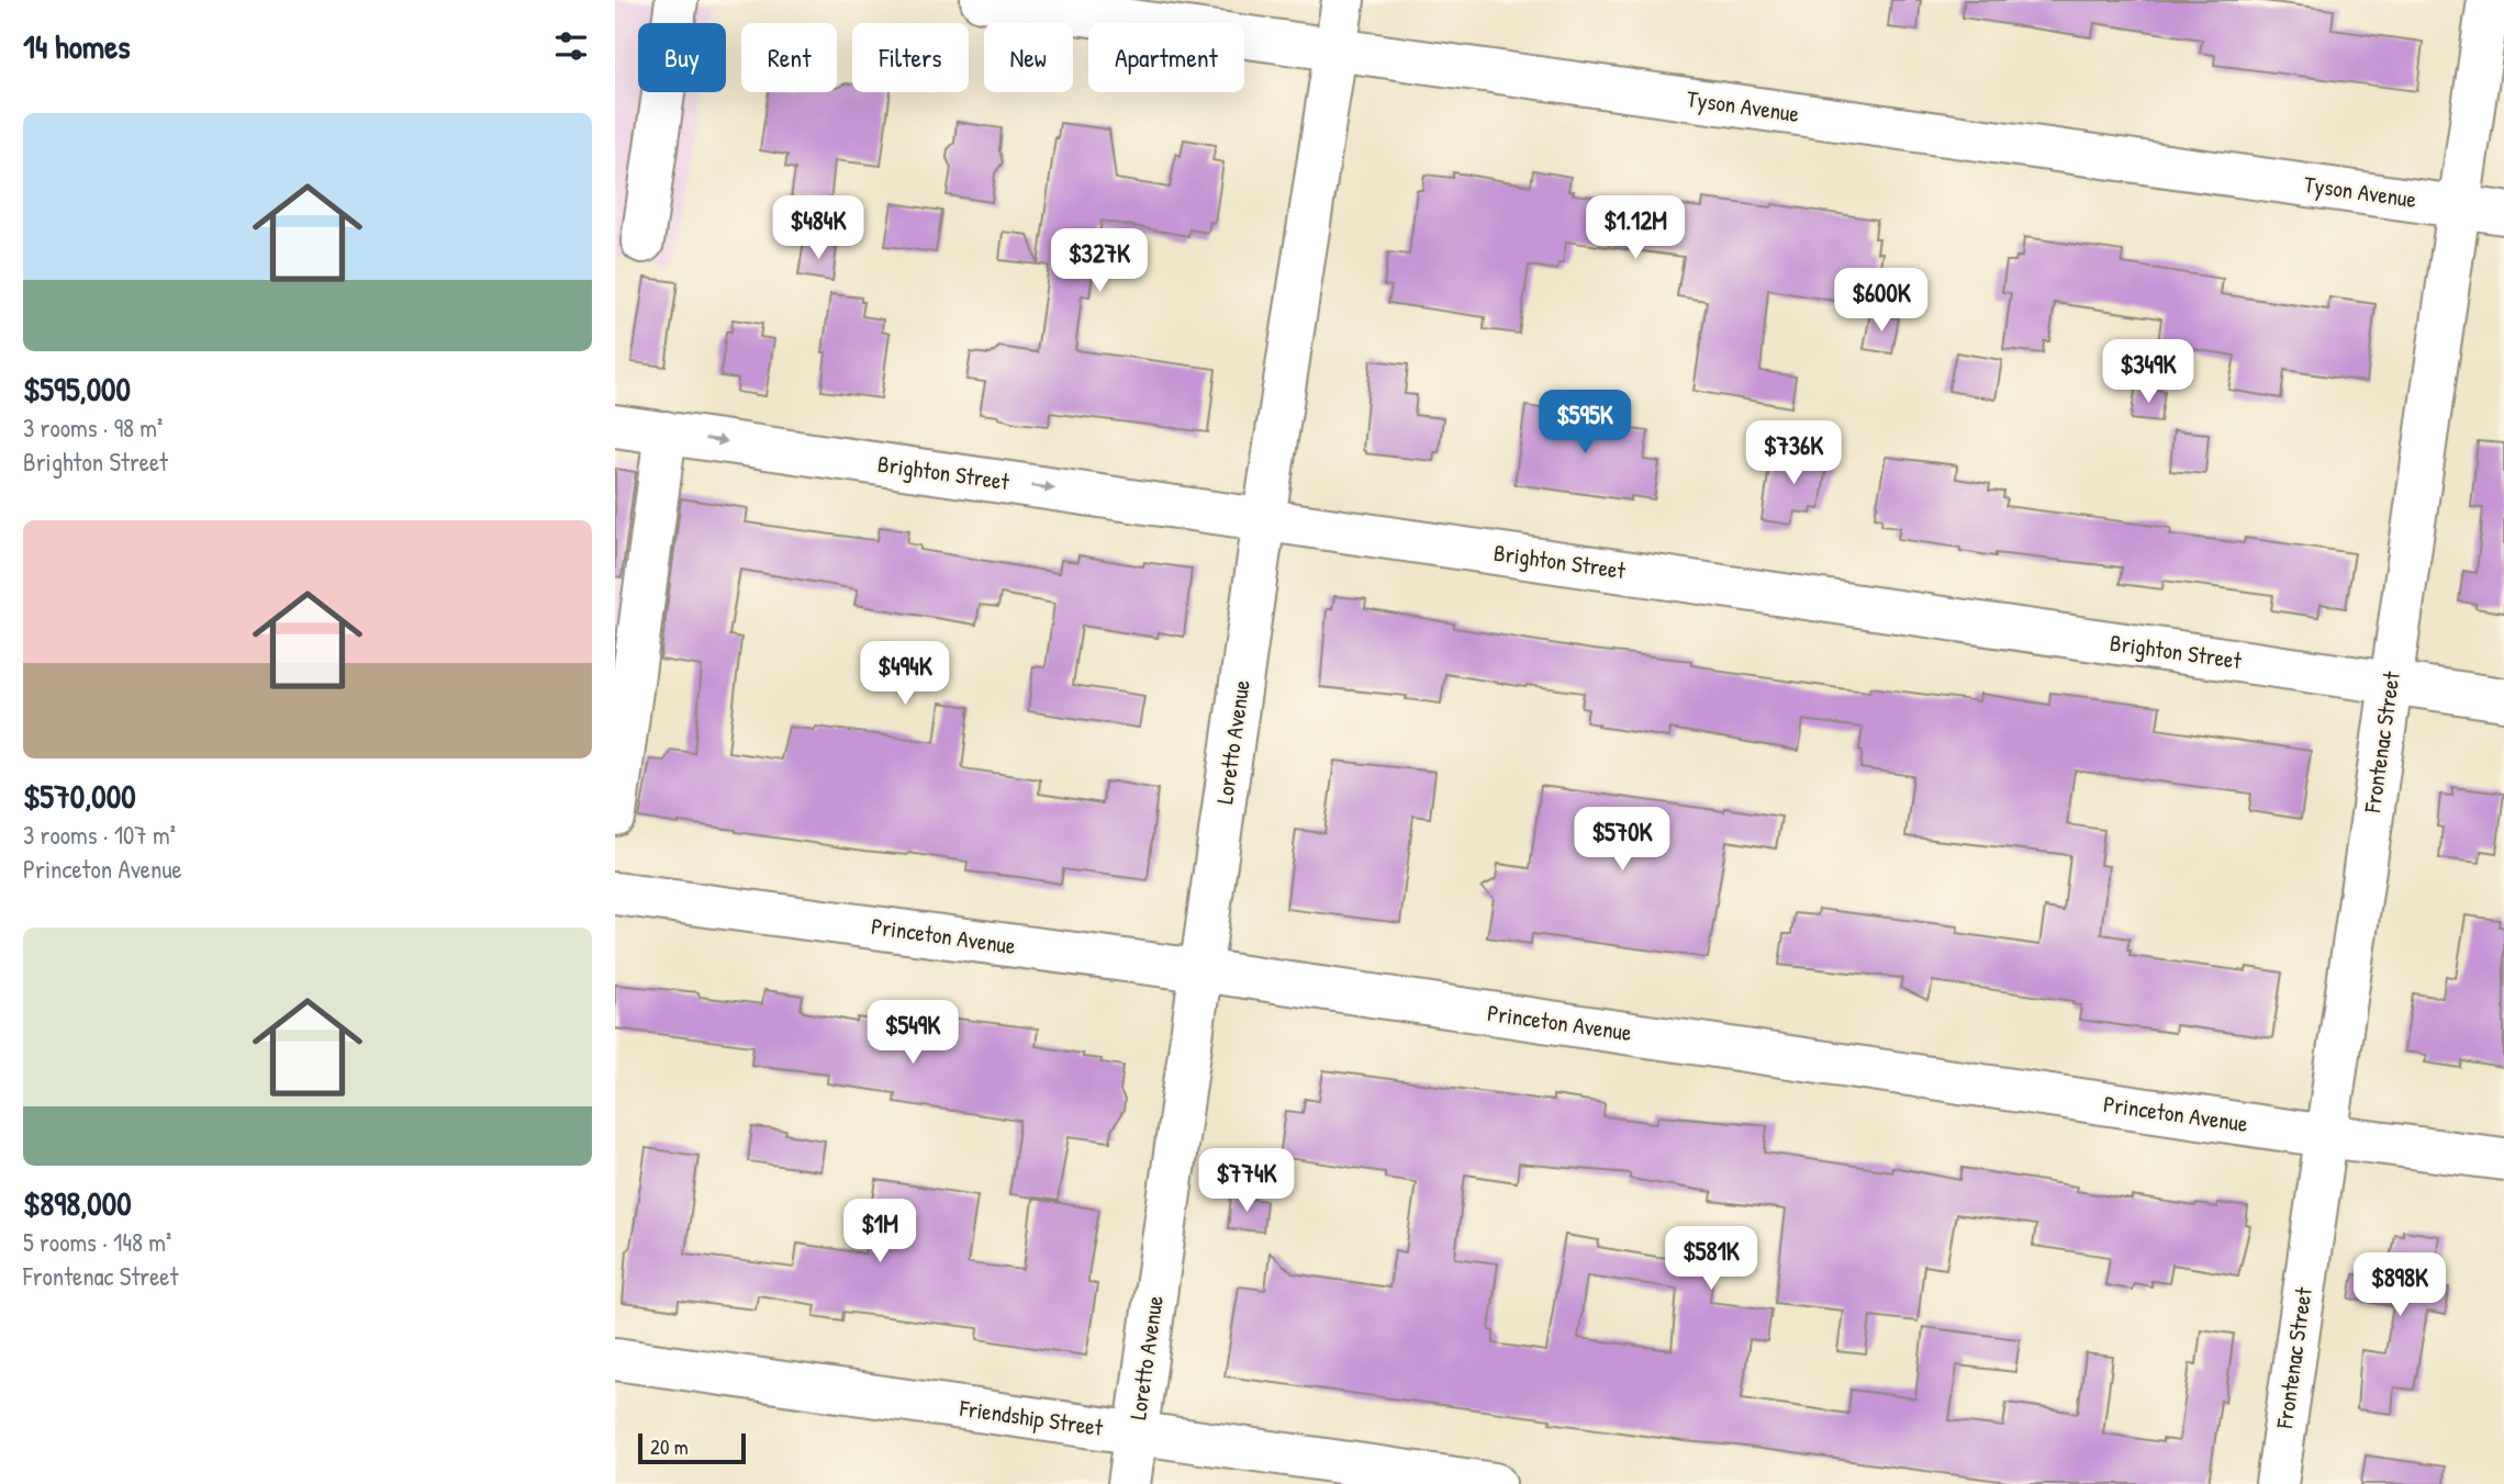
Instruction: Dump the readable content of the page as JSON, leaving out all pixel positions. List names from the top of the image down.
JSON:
{
  "streets": {
    "street": [
      "Tyson Avenue",
      "Brighton Street",
      "Loretto Avenue",
      "Frontenac Street",
      "Princeton Avenue",
      "Friendship Street"
    ]
  },
  "crossings": [
    ["Tyson Avenue", "Loretto Avenue"],
    ["Tyson Avenue", "Frontenac Street"],
    ["Brighton Street", "Loretto Avenue"],
    ["Brighton Street", "Frontenac Street"],
    ["Loretto Avenue", "Princeton Avenue"],
    ["Loretto Avenue", "Friendship Street"],
    ["Frontenac Street", "Princeton Avenue"]
  ],
  "scale_bar": "20 m",
  "page": {
    "heading": "14 homes",
    "chip": [
      "Buy",
      "Rent",
      "Filters",
      "New",
      "Apartment"
    ],
    "list": [
      {
        "name": "$595,000",
        "note": "3 rooms · 98 m² · Brighton Street"
      },
      {
        "name": "$570,000",
        "note": "3 rooms · 107 m² · Princeton Avenue"
      },
      {
        "name": "$898,000",
        "note": "5 rooms · 148 m² · Frontenac Street"
      }
    ],
    "price": [
      "$484K",
      "$1.12M",
      "$327K",
      "$600K",
      "$349K",
      "$595K",
      "$736K",
      "$494K",
      "$570K",
      "$549K",
      "$774K",
      "$1M",
      "$581K",
      "$898K"
    ],
    "scale": "20 m"
  }
}
